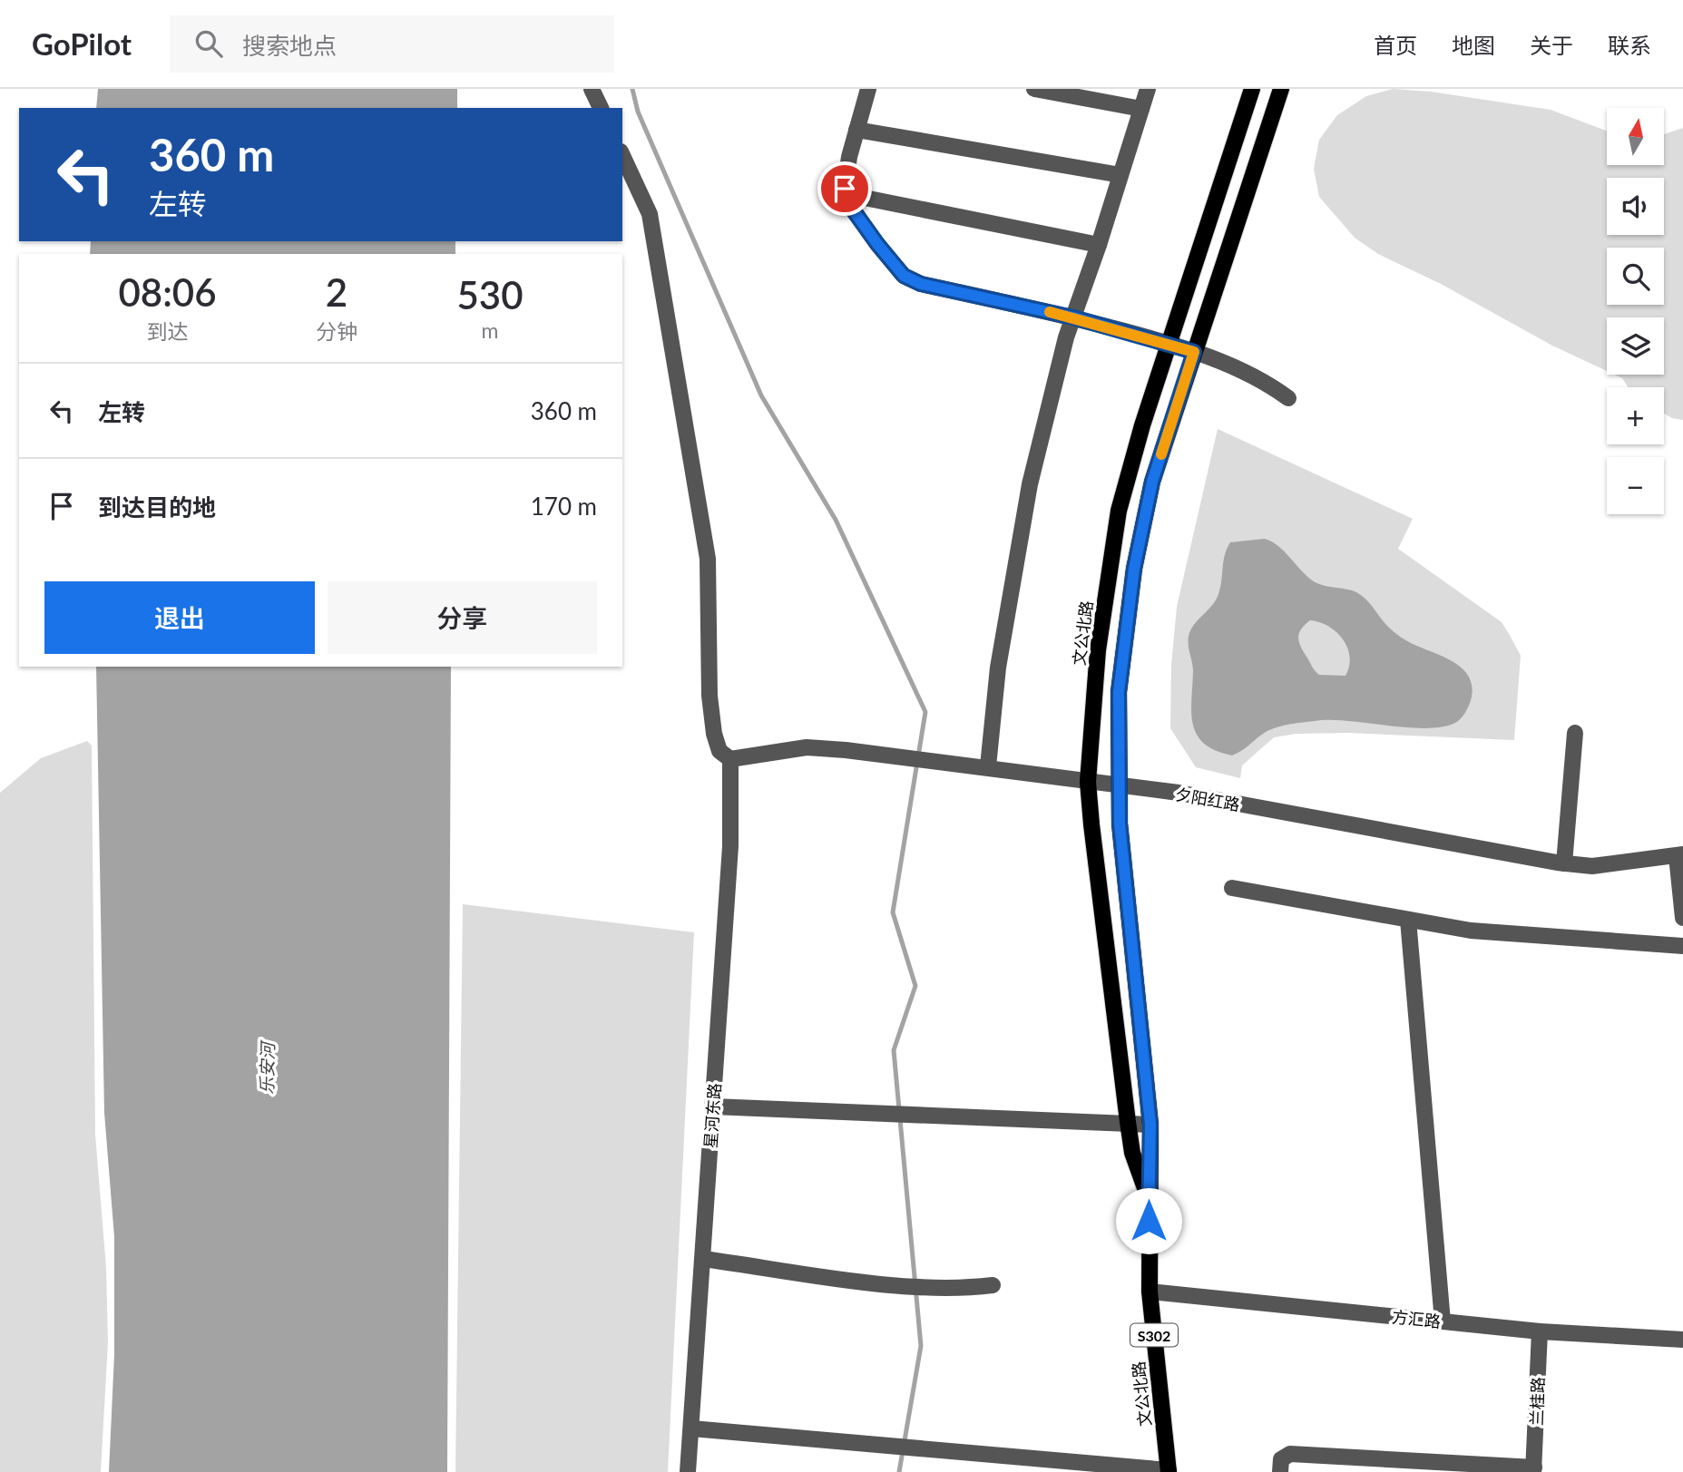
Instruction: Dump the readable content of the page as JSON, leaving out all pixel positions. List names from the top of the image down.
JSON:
{
  "streets": {
    "main road": ["文公北路", "S302"],
    "street": [
      "夕阳红路",
      "星河东路",
      "方汇路",
      "兰桂路"
    ]
  },
  "crossings": [
    ["文公北路", "夕阳红路"],
    ["文公北路", "方汇路"],
    ["夕阳红路", "星河东路"],
    ["方汇路", "兰桂路"]
  ],
  "water": ["乐安河"],
  "north": "top",
  "page": {
    "header": "GoPilot",
    "search": "搜索地点",
    "nav": [
      "首页",
      "地图",
      "关于",
      "联系"
    ],
    "map_buttons": ["+", "−"],
    "turn": ["360 m", "左转"],
    "eta": [
      "08:06",
      "到达",
      "2",
      "分钟",
      "530",
      "m"
    ],
    "list": [
      {
        "name": "左转",
        "value": "360 m"
      },
      {
        "name": "到达目的地",
        "value": "170 m"
      }
    ],
    "buttons": ["退出", "分享"]
  }
}
